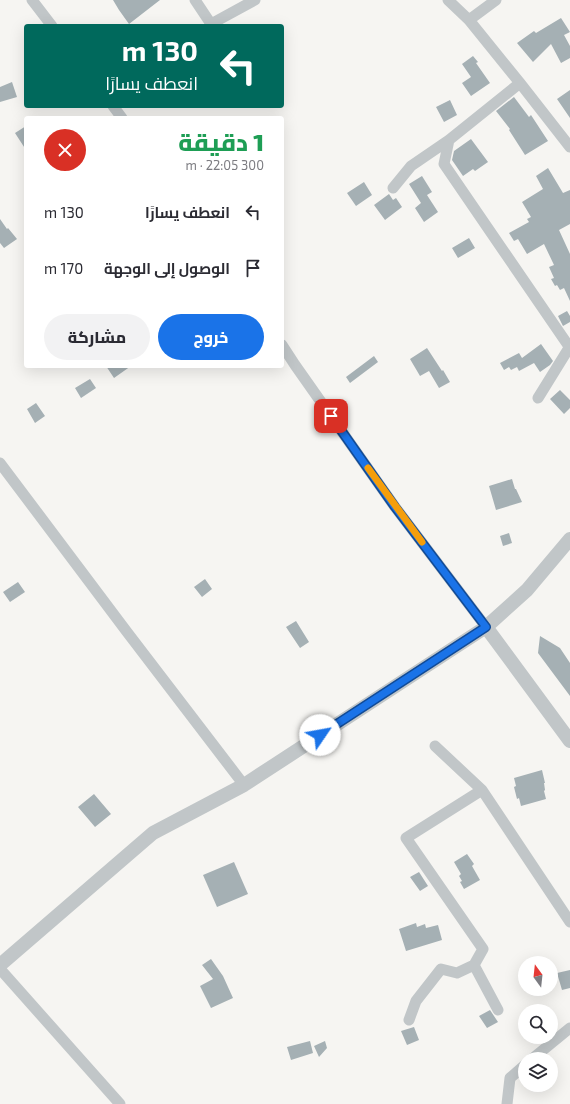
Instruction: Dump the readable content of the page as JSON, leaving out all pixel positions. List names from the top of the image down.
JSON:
{
  "north": "top",
  "page": {
    "turn": ["130 m", "انعطف يسارًا"],
    "heading": ["1 دقيقة", "300 m · 22:05"],
    "list": [
      {
        "name": "انعطف يسارًا",
        "value": "130 m"
      },
      {
        "name": "الوصول إلى الوجهة",
        "value": "170 m"
      }
    ],
    "buttons": ["خروج", "مشاركة"]
  }
}
